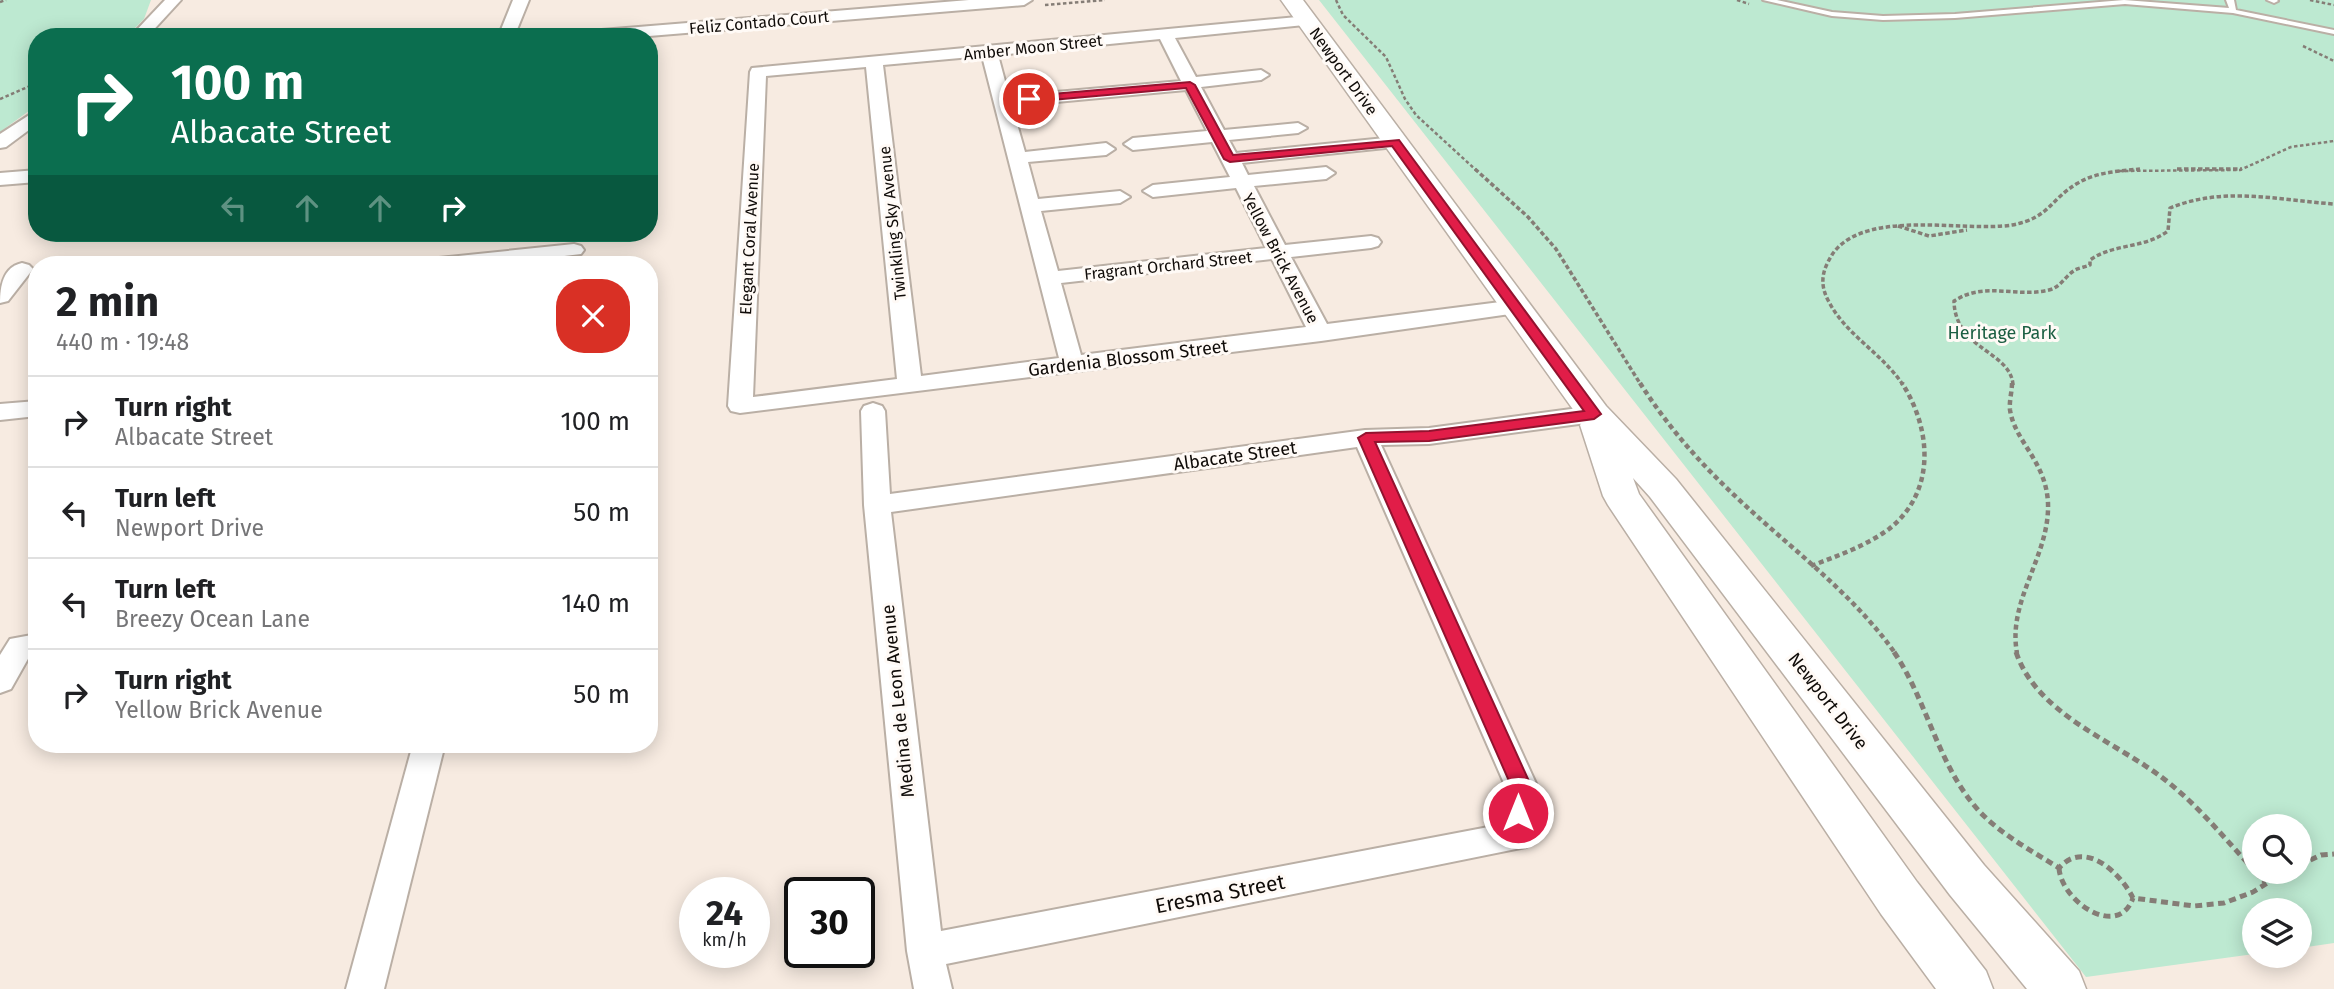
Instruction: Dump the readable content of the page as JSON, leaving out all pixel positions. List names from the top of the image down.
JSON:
{
  "streets": {
    "street": [
      "Feliz Contado Court",
      "Amber Moon Street",
      "Newport Drive",
      "Twinkling Sky Avenue",
      "Elegant Coral Avenue",
      "Yellow Brick Avenue",
      "Fragrant Orchard Street",
      "Gardenia Blossom Street",
      "Albacate Street",
      "Medina de Leon Avenue",
      "Eresma Street"
    ]
  },
  "crossings": [
    ["Amber Moon Street", "Newport Drive"],
    ["Amber Moon Street", "Twinkling Sky Avenue"],
    ["Amber Moon Street", "Elegant Coral Avenue"],
    ["Amber Moon Street", "Yellow Brick Avenue"],
    ["Newport Drive", "Gardenia Blossom Street"],
    ["Newport Drive", "Albacate Street"],
    ["Twinkling Sky Avenue", "Gardenia Blossom Street"],
    ["Elegant Coral Avenue", "Gardenia Blossom Street"],
    ["Yellow Brick Avenue", "Fragrant Orchard Street"],
    ["Yellow Brick Avenue", "Gardenia Blossom Street"],
    ["Albacate Street", "Medina de Leon Avenue"],
    ["Albacate Street", "Eresma Street"],
    ["Medina de Leon Avenue", "Eresma Street"]
  ],
  "parks": ["Heritage Park"],
  "page": {
    "turn": ["100 m", "Albacate Street"],
    "heading": ["2 min", "440 m · 19:48"],
    "list": [
      {
        "name": "Turn right",
        "note": "Albacate Street",
        "value": "100 m"
      },
      {
        "name": "Turn left",
        "note": "Newport Drive",
        "value": "50 m"
      },
      {
        "name": "Turn left",
        "note": "Breezy Ocean Lane",
        "value": "140 m"
      },
      {
        "name": "Turn right",
        "note": "Yellow Brick Avenue",
        "value": "50 m"
      }
    ],
    "speed": "24 km/h",
    "limit": "30"
  }
}
